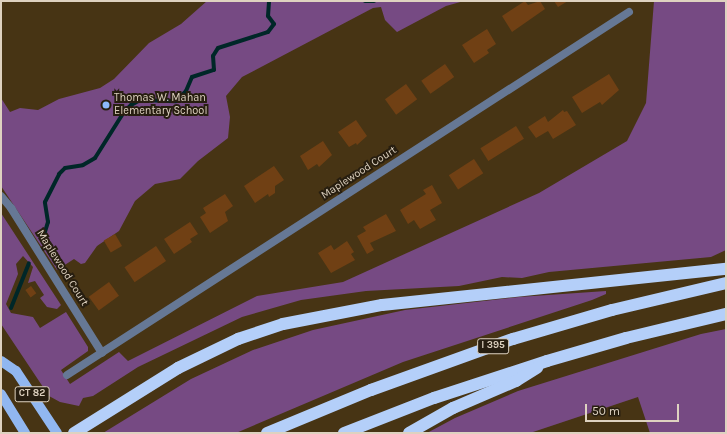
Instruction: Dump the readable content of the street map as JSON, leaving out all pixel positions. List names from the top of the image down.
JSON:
{
  "streets": {
    "highway": ["I 395"],
    "main road": ["CT 82"],
    "street": ["Maplewood Court"]
  },
  "places": ["Thomas W. Mahan Elementary School"],
  "scale_bar": "50 m"
}
